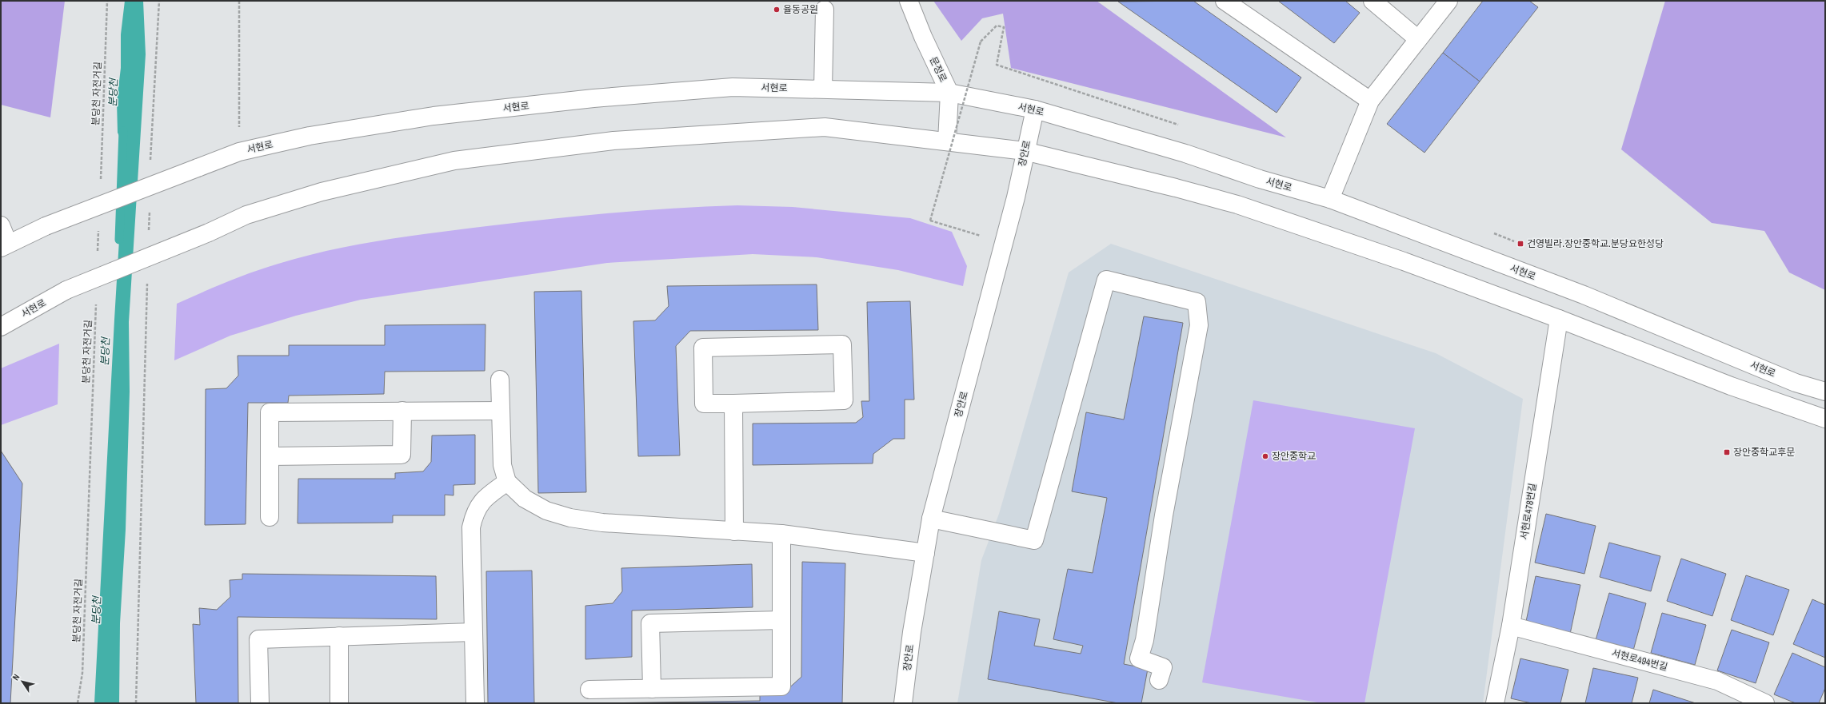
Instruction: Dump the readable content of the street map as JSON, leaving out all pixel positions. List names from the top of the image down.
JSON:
{
  "streets": {
    "main road": [
      "문정로",
      "서현로",
      "장안로",
      "서현로478번길",
      "서현로494번길"
    ],
    "path": ["분당천 자전거길"]
  },
  "crossings": [
    ["문정로", "서현로"],
    ["서현로", "장안로"],
    ["서현로478번길", "서현로494번길"]
  ],
  "water": ["분당천"],
  "places": {
    "other": ["율동공원", "장안중학교"],
    "transit": ["건영빌라.장안중학교.분당요한성당", "장안중학교후문"]
  },
  "north": "top left"
}
